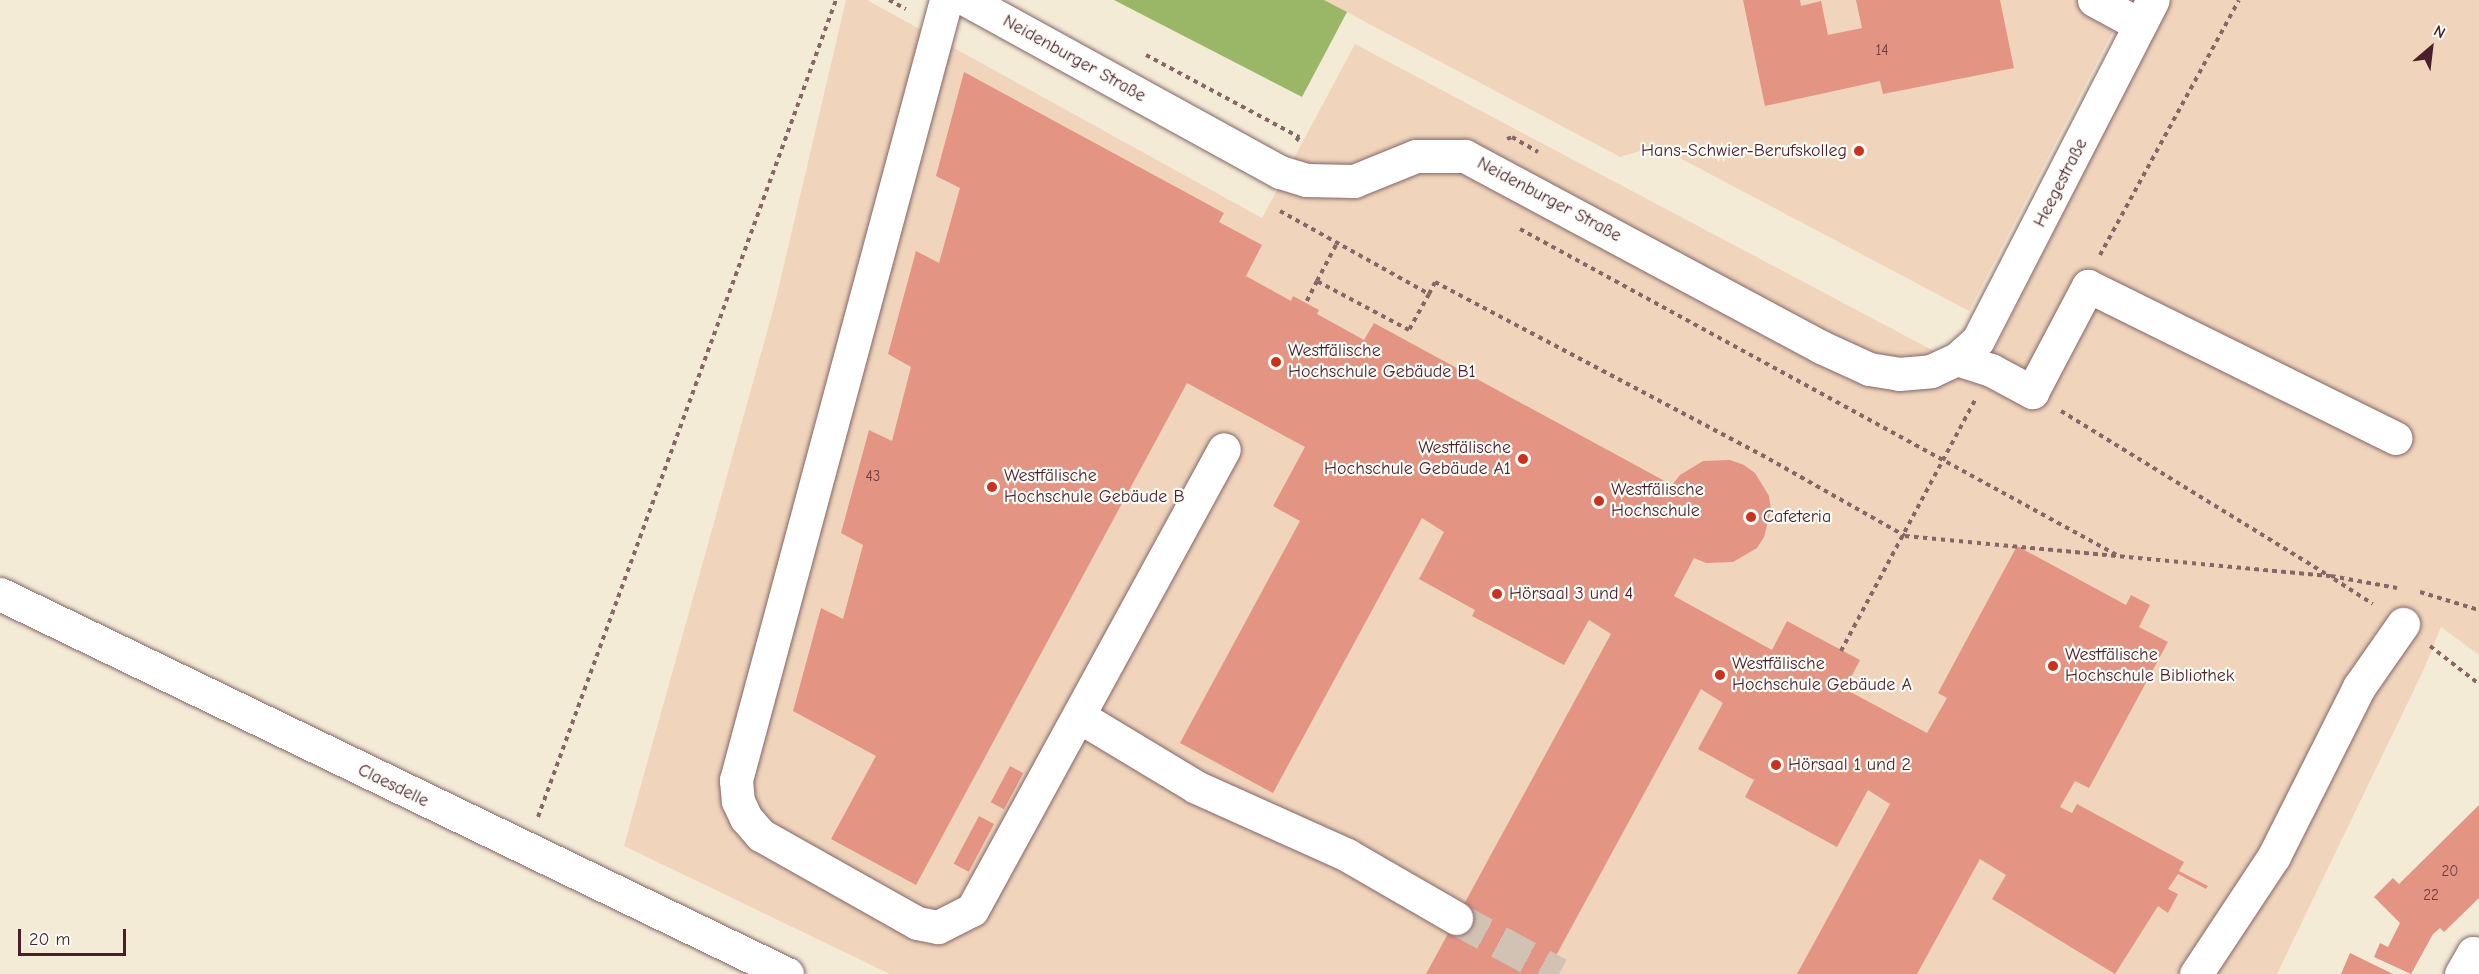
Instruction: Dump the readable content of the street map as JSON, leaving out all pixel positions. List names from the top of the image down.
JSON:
{
  "streets": {
    "street": ["Neidenburger Straße", "Heegestraße", "Claesdelle"]
  },
  "crossings": [
    ["Neidenburger Straße", "Heegestraße"]
  ],
  "places": [
    "Hans-Schwier-Berufskolleg",
    "Westfälische Hochschule Gebäude B1",
    "Westfälische Hochschule Gebäude A1",
    "Westfälische Hochschule Gebäude B",
    "Westfälische Hochschule",
    "Cafeteria",
    "Hörsaal 3 und 4",
    "Westfälische Hochschule Bibliothek",
    "Westfälische Hochschule Gebäude A",
    "Hörsaal 1 und 2"
  ],
  "house_numbers": [
    "14",
    "43",
    "20",
    "22"
  ],
  "scale_bar": "20 m",
  "north": "top right"
}
